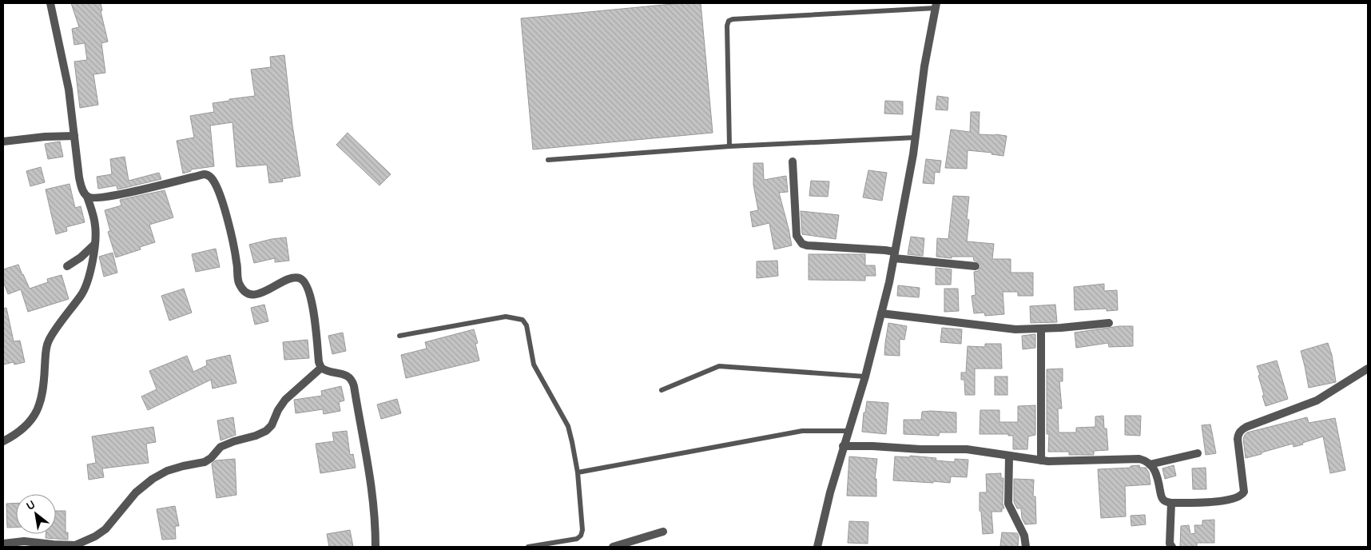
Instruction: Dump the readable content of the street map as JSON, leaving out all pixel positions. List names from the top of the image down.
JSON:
{
  "north": "top left"
}
